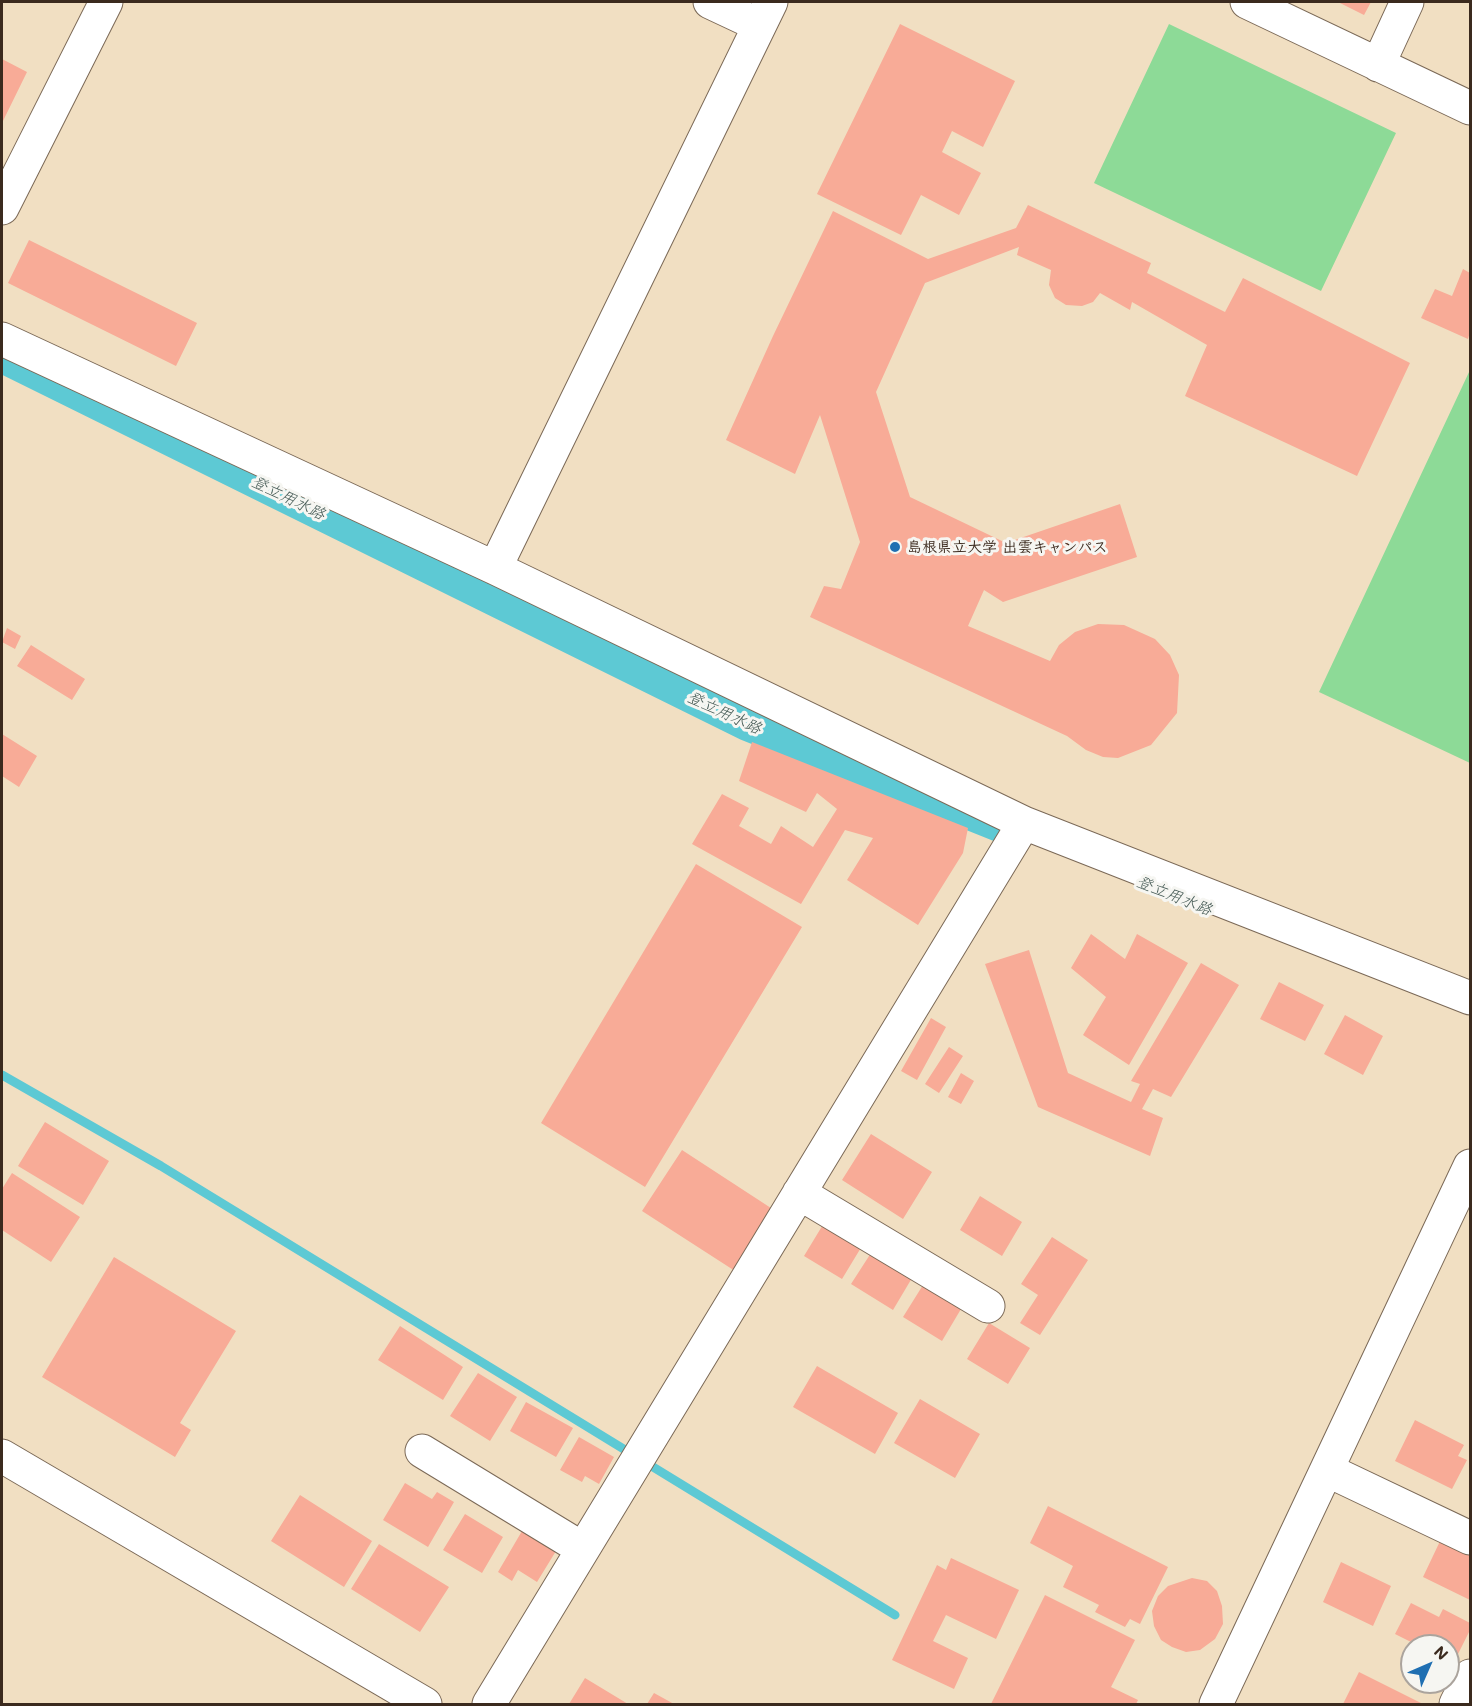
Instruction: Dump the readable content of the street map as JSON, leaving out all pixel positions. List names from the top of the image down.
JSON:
{
  "water": ["登立用水路"],
  "places": ["島根県立大学 出雲キャンパス"],
  "north": "top right"
}
